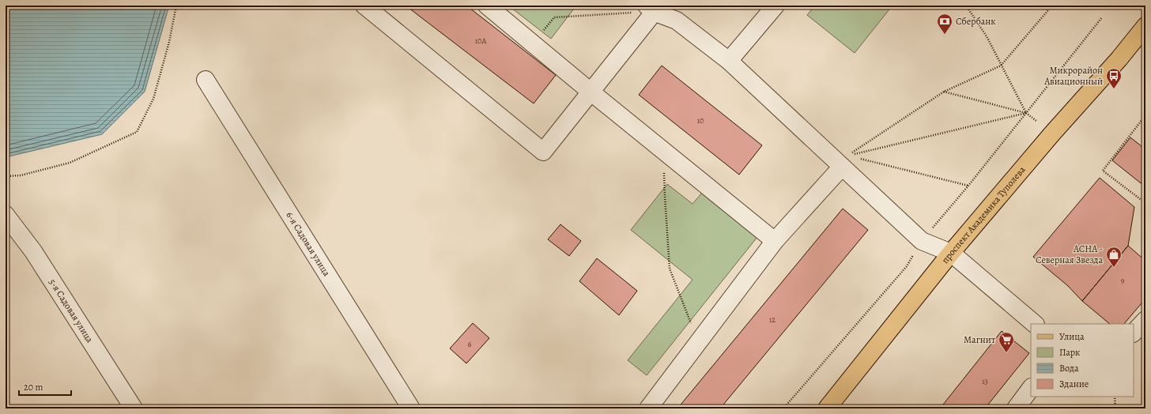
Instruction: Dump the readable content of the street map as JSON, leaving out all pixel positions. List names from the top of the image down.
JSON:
{
  "streets": {
    "main road": ["проспект Академика Туполева"],
    "lane": ["6-я Садовая улица", "5-я Садовая улица"]
  },
  "places": {
    "bank": ["Сбербанк"],
    "bus stop": ["Микрорайон Авиационный"],
    "shop": ["АСНА - Северная Звезда"],
    "supermarket": ["Магнит"]
  },
  "house_numbers": [
    "10А",
    "10",
    "9",
    "12",
    "6",
    "13"
  ],
  "legend": [
    "Улица",
    "Парк",
    "Вода",
    "Здание"
  ],
  "scale_bar": "20 m"
}
